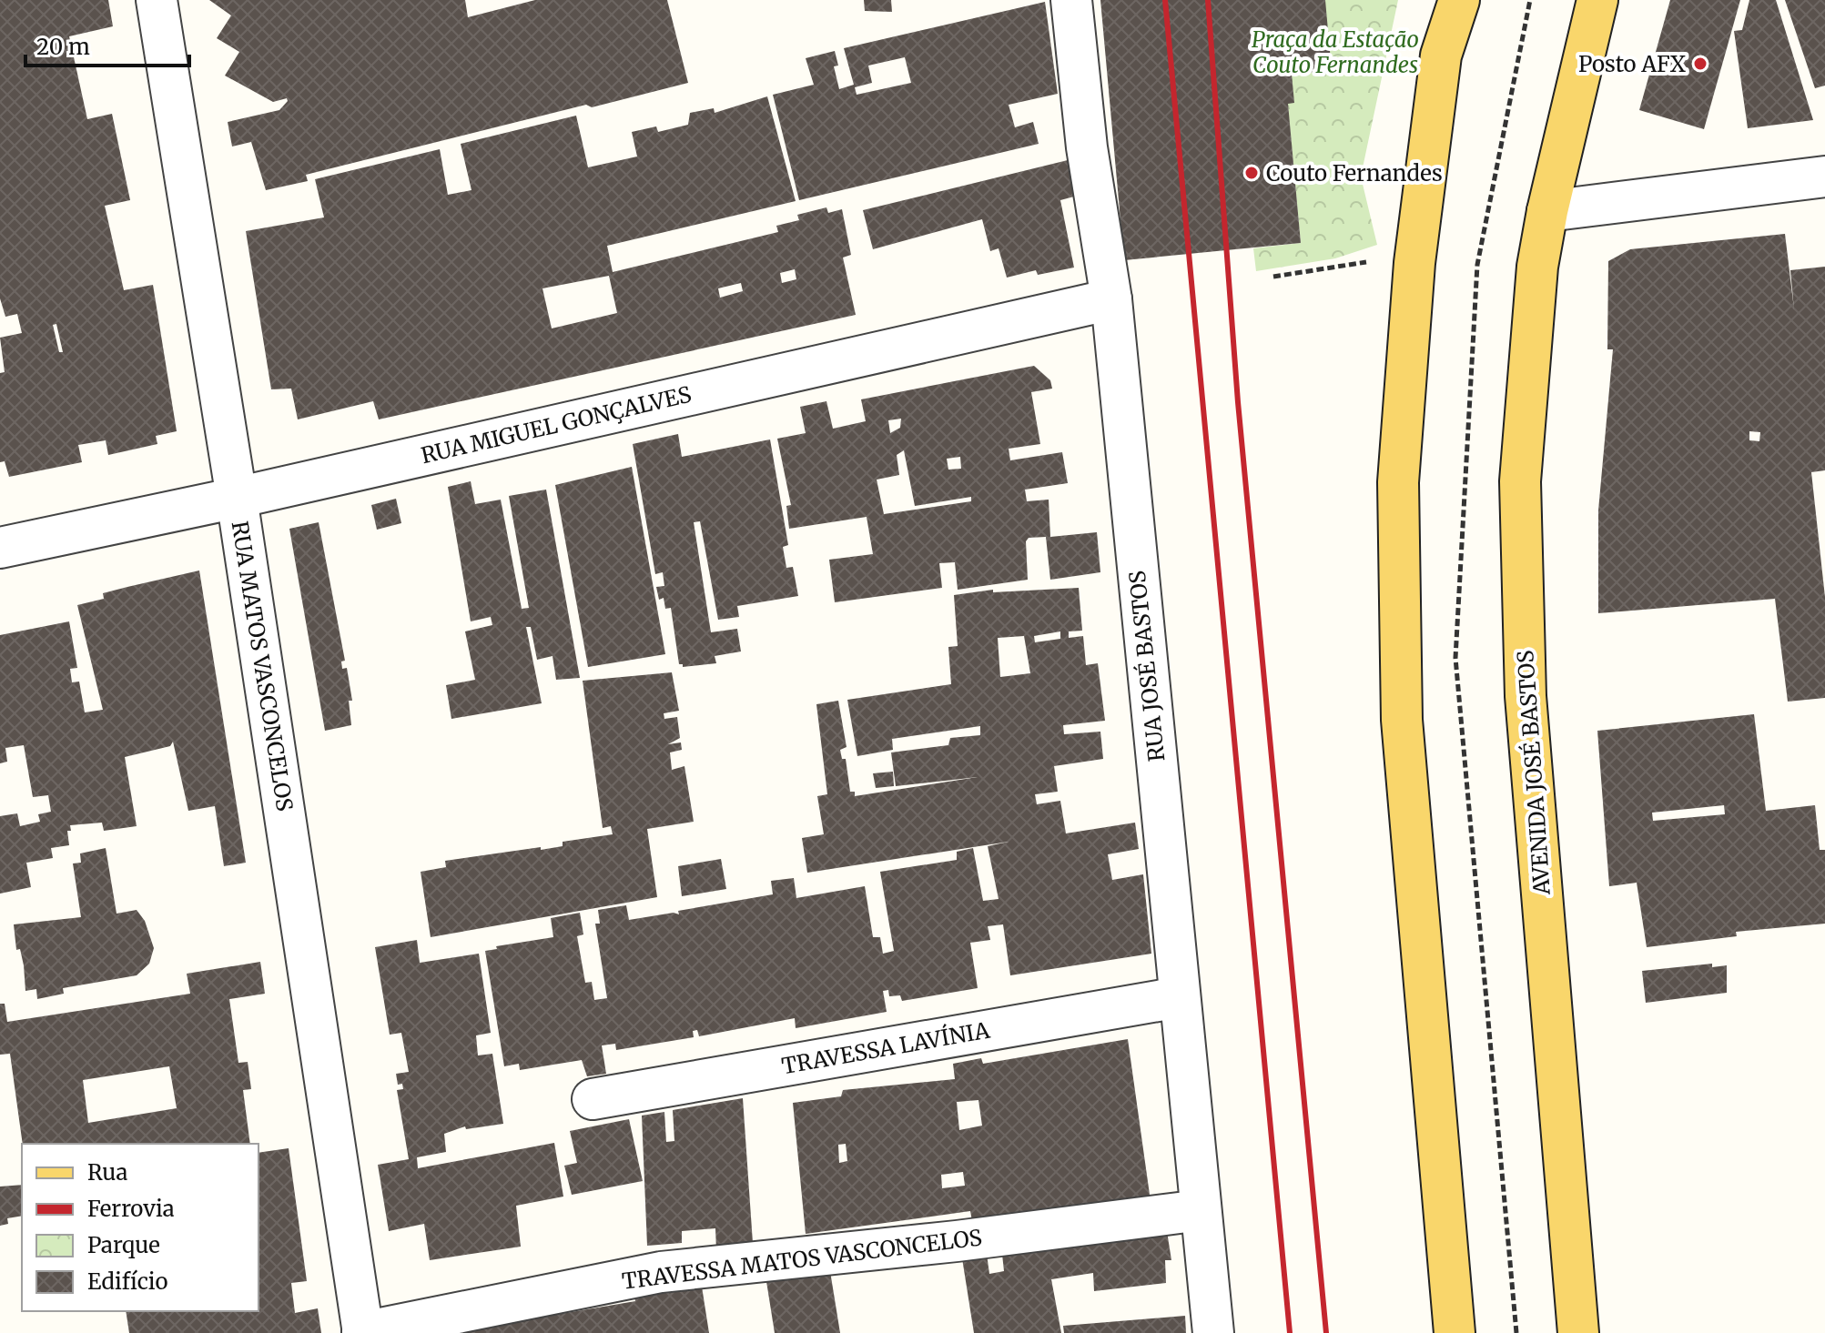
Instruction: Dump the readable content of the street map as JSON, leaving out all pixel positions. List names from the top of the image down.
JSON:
{
  "streets": {
    "main road": ["AVENIDA JOSÉ BASTOS"],
    "street": [
      "RUA MIGUEL GONÇALVES",
      "RUA MATOS VASCONCELOS",
      "RUA JOSÉ BASTOS",
      "TRAVESSA LAVÍNIA",
      "TRAVESSA MATOS VASCONCELOS"
    ]
  },
  "crossings": [
    ["RUA MIGUEL GONÇALVES", "RUA MATOS VASCONCELOS"],
    ["RUA MIGUEL GONÇALVES", "RUA JOSÉ BASTOS"],
    ["RUA MATOS VASCONCELOS", "TRAVESSA MATOS VASCONCELOS"],
    ["RUA JOSÉ BASTOS", "TRAVESSA LAVÍNIA"],
    ["RUA JOSÉ BASTOS", "TRAVESSA MATOS VASCONCELOS"]
  ],
  "parks": ["Praça da Estação Couto Fernandes"],
  "places": ["Posto AFX", "Couto Fernandes"],
  "legend": [
    "Rua",
    "Ferrovia",
    "Parque",
    "Edifício"
  ],
  "scale_bar": "20 m"
}
